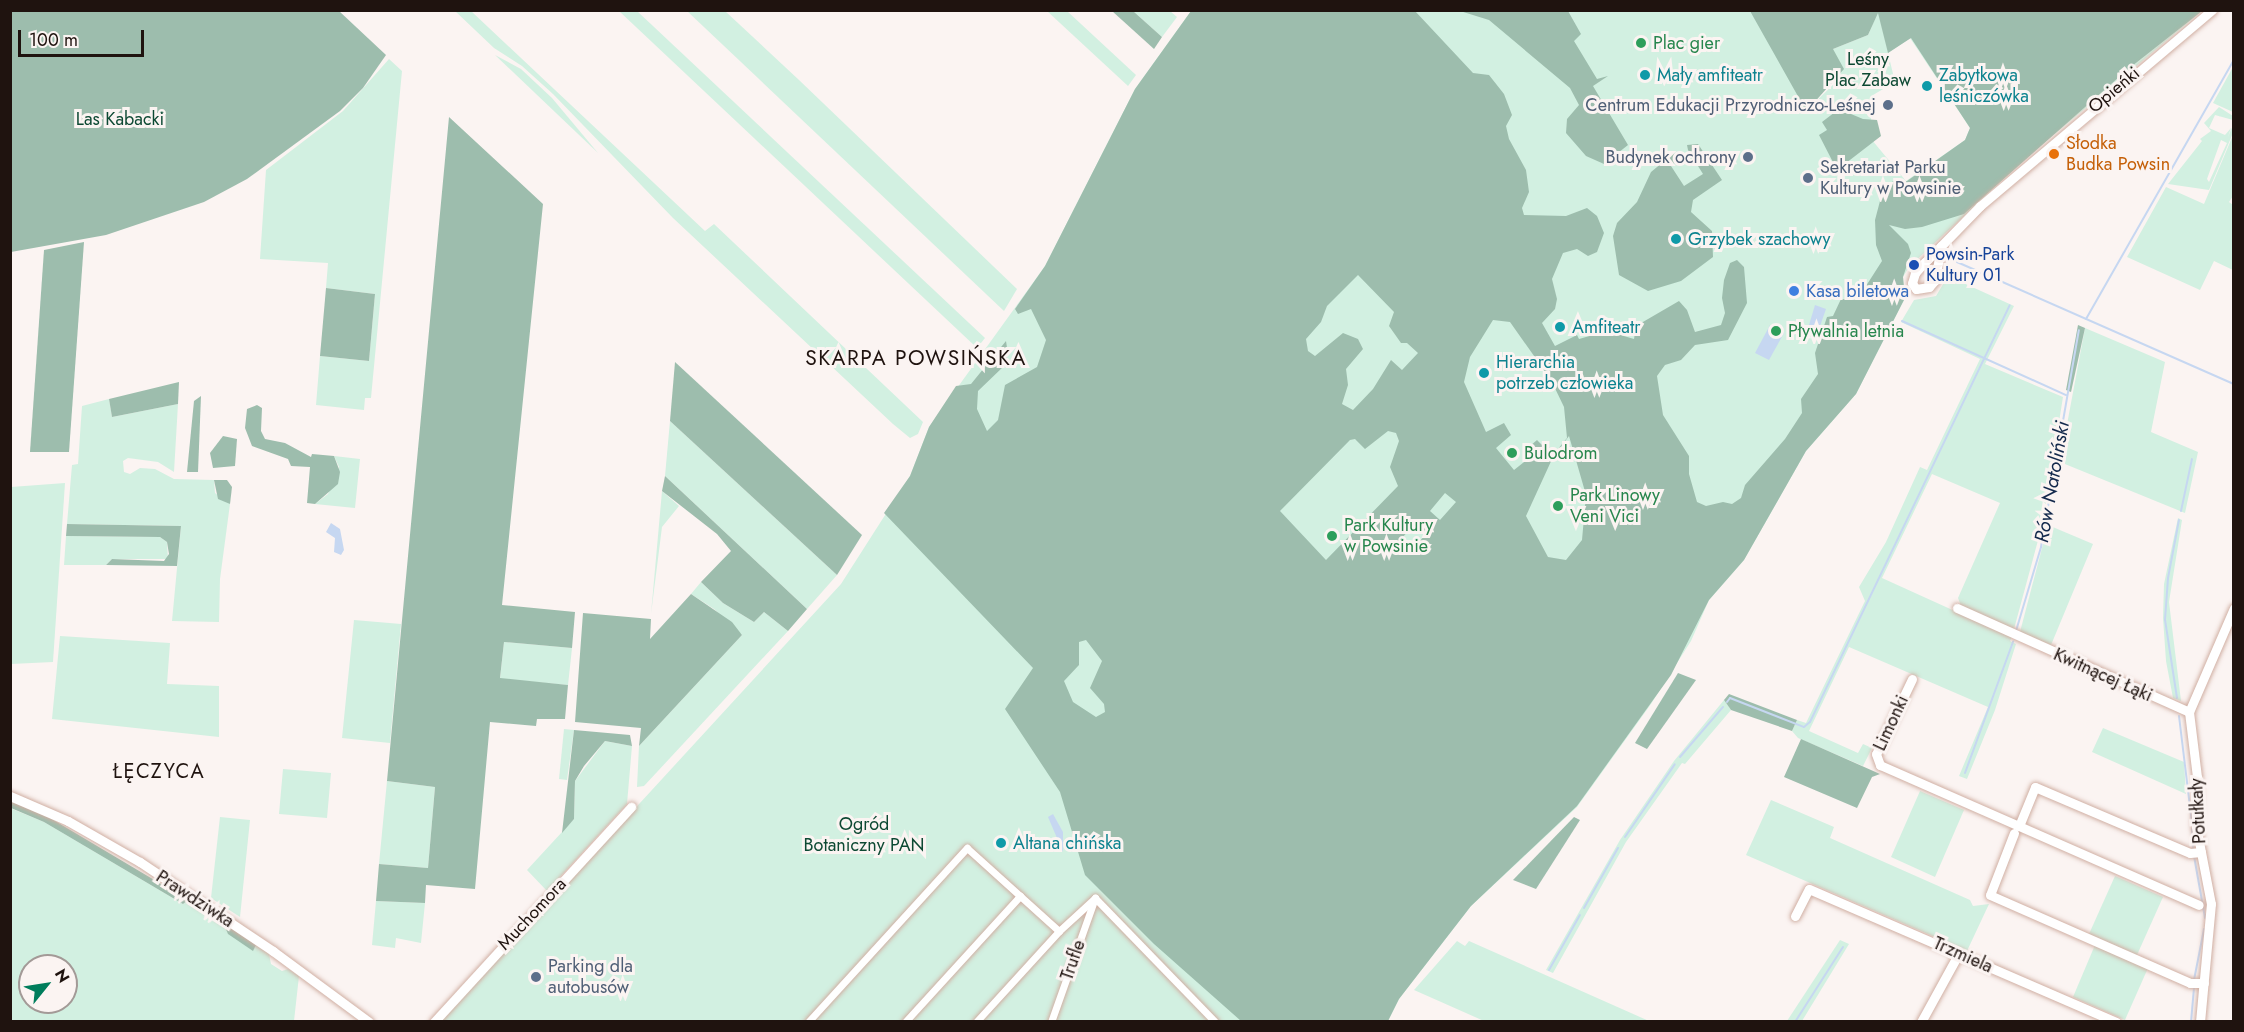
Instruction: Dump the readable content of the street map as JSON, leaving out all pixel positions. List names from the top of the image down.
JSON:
{
  "streets": {
    "street": [
      "Opieńki",
      "Kwitnącej Łąki",
      "Limonki",
      "Potułkały",
      "Prawdziwka",
      "Muchomora",
      "Trzmiela",
      "Trufle"
    ]
  },
  "crossings": [
    ["Kwitnącej Łąki", "Potułkały"]
  ],
  "districts": ["SKARPA POWSIŃSKA", "ŁĘCZYCA"],
  "water": ["Rów Natoliński"],
  "parks": ["Leśny Plac Zabaw", "Las Kabacki", "Ogród Botaniczny PAN"],
  "places": [
    "Plac gier",
    "Mały amfiteatr",
    "Zabytkowa leśniczówka",
    "Centrum Edukacji Przyrodniczo-Leśnej",
    "Słodka Budka Powsin",
    "Budynek ochrony",
    "Sekretariat Parku Kultury w Powsinie",
    "Grzybek szachowy",
    "Powsin-Park Kultury 01",
    "Kasa biletowa",
    "Amfiteatr",
    "Pływalnia letnia",
    "Hierarchia potrzeb człowieka",
    "Bulodrom",
    "Park Linowy Veni Vici",
    "Park Kultury w Powsinie",
    "Altana chińska",
    "Parking dla autobusów"
  ],
  "scale_bar": "100 m",
  "north": "top right"
}
